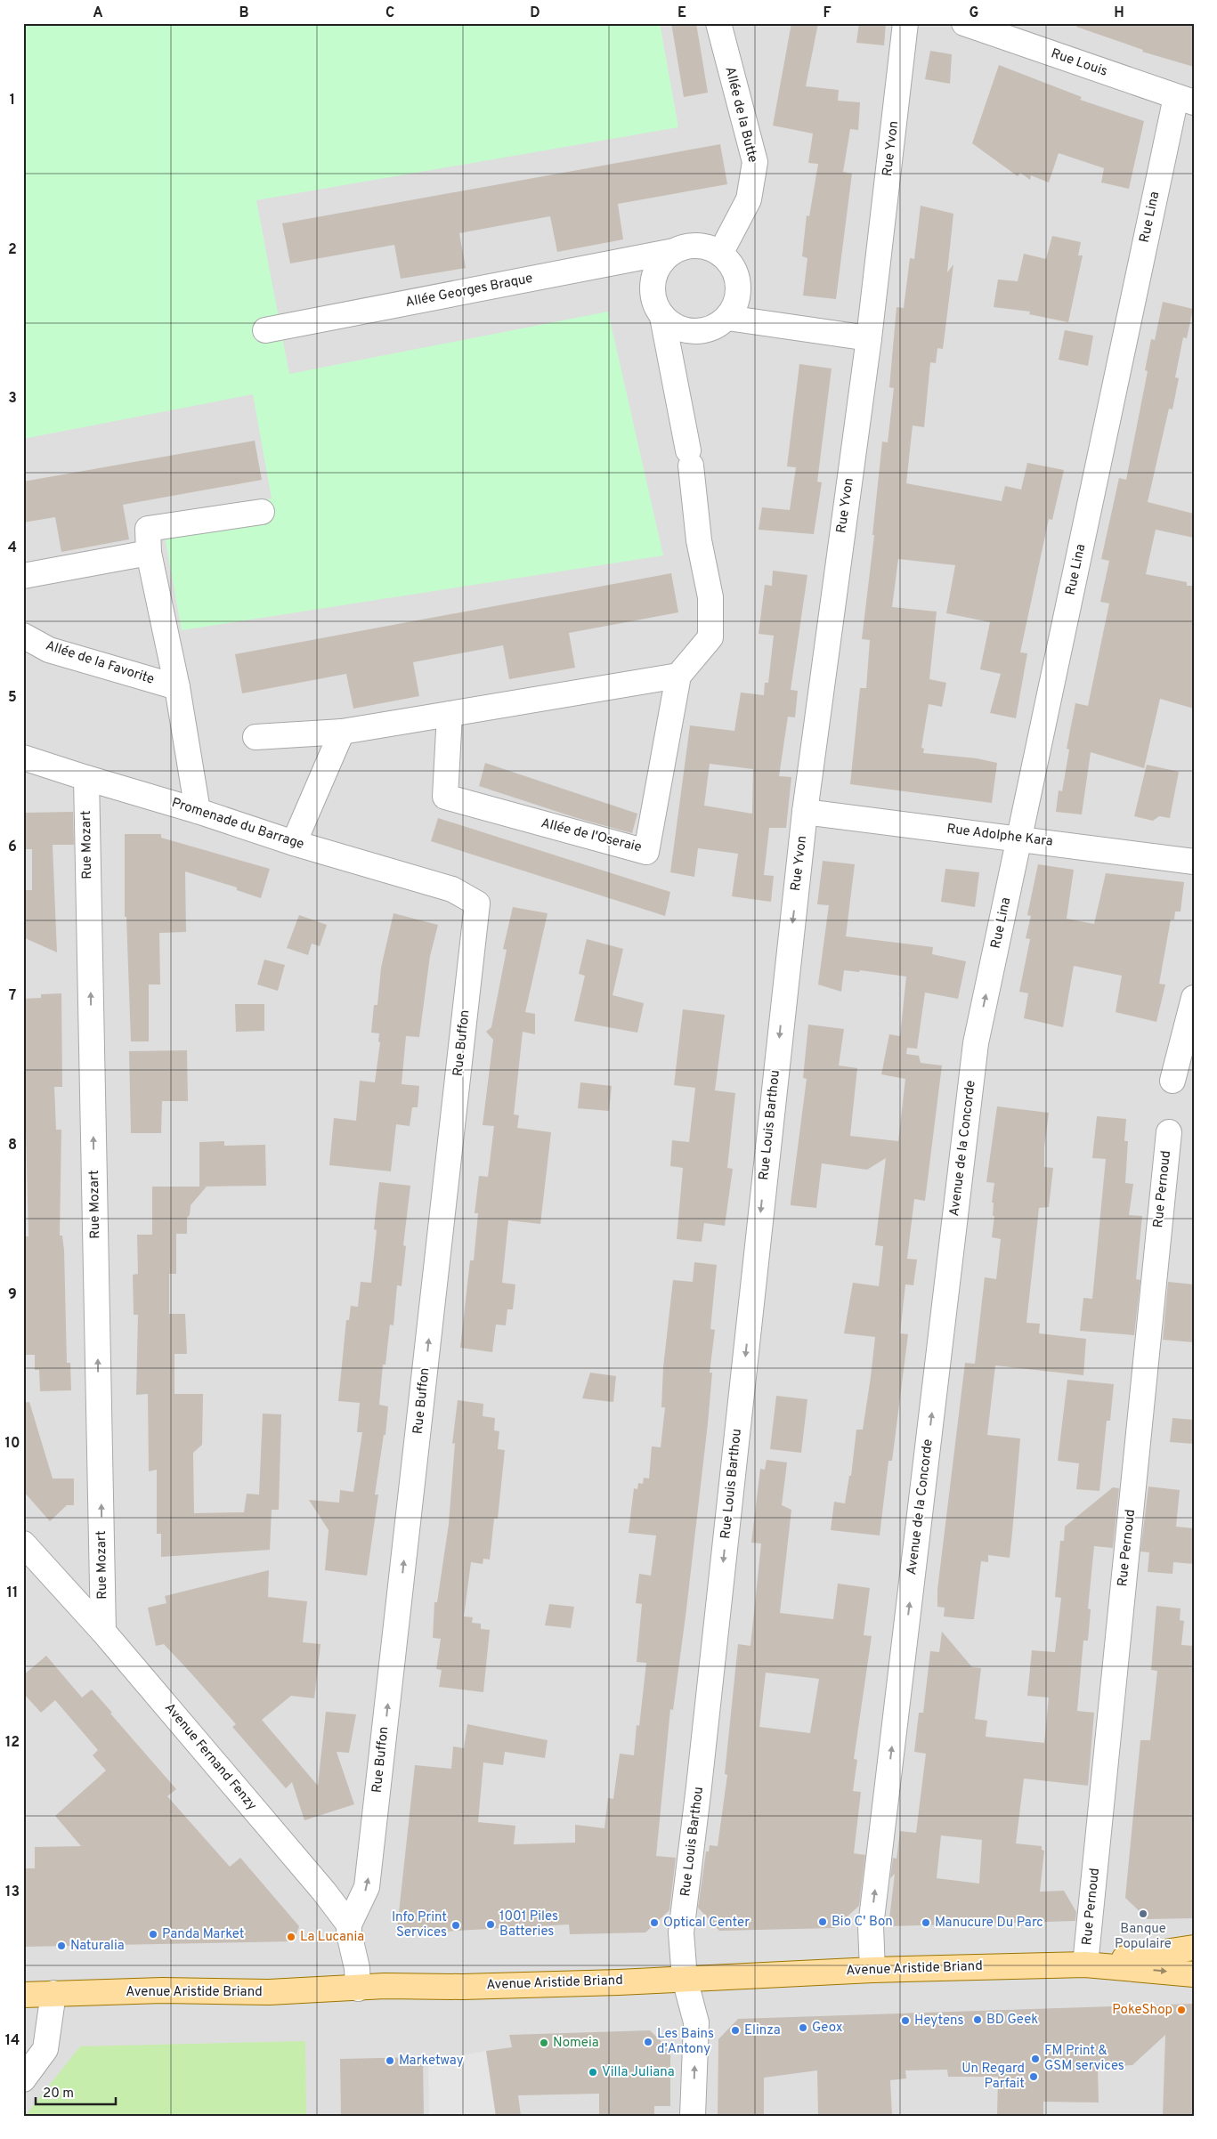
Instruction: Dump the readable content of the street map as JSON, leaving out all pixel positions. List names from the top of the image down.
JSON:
{
  "streets": {
    "main road": ["Avenue Aristide Briand"],
    "street": [
      "Rue Louis",
      "Allée de la Butte",
      "Rue Yvon",
      "Rue Lina",
      "Allée Georges Braque",
      "Allée de la Favorite",
      "Promenade du Barrage",
      "Allée de l'Oseraie",
      "Rue Adolphe Kara",
      "Rue Mozart",
      "Rue Buffon",
      "Rue Louis Barthou",
      "Avenue de la Concorde",
      "Rue Pernoud",
      "Avenue Fernand Fenzy"
    ]
  },
  "crossings": [
    ["Rue Louis", "Rue Lina"],
    ["Allée de la Butte", "Allée Georges Braque"],
    ["Rue Yvon", "Rue Adolphe Kara"],
    ["Rue Yvon", "Rue Louis Barthou"],
    ["Rue Lina", "Rue Adolphe Kara"],
    ["Rue Lina", "Avenue de la Concorde"],
    ["Allée Georges Braque", "Allée de l'Oseraie"],
    ["Allée de la Favorite", "Promenade du Barrage"],
    ["Promenade du Barrage", "Rue Mozart"],
    ["Promenade du Barrage", "Rue Buffon"],
    ["Rue Mozart", "Avenue Fernand Fenzy"],
    ["Rue Buffon", "Avenue Fernand Fenzy"],
    ["Rue Louis Barthou", "Avenue Aristide Briand"],
    ["Avenue de la Concorde", "Avenue Aristide Briand"],
    ["Rue Pernoud", "Avenue Aristide Briand"],
    ["Avenue Fernand Fenzy", "Avenue Aristide Briand"]
  ],
  "one_way": ["Rue Mozart", "Rue Buffon", "Avenue de la Concorde"],
  "places": [
    "Banque Populaire",
    "Bio C' Bon",
    "Optical Center",
    "Manucure Du Parc",
    "1001 Piles Batteries",
    "Info Print Services",
    "Panda Market",
    "La Lucania",
    "Naturalia",
    "PokeShop",
    "BD Geek",
    "Heytens",
    "Geox",
    "Elinza",
    "Les Bains d'Antony",
    "Nomeia",
    "FM Print & GSM services",
    "Marketway",
    "Villa Juliana",
    "Un Regard Parfait"
  ],
  "scale_bar": "20 m",
  "grid": {
    "columns": [
      "A",
      "B",
      "C",
      "D",
      "E",
      "F",
      "G",
      "H"
    ],
    "rows": [
      "1",
      "2",
      "3",
      "4",
      "5",
      "6",
      "7",
      "8",
      "9",
      "10",
      "11",
      "12",
      "13",
      "14"
    ]
  }
}
